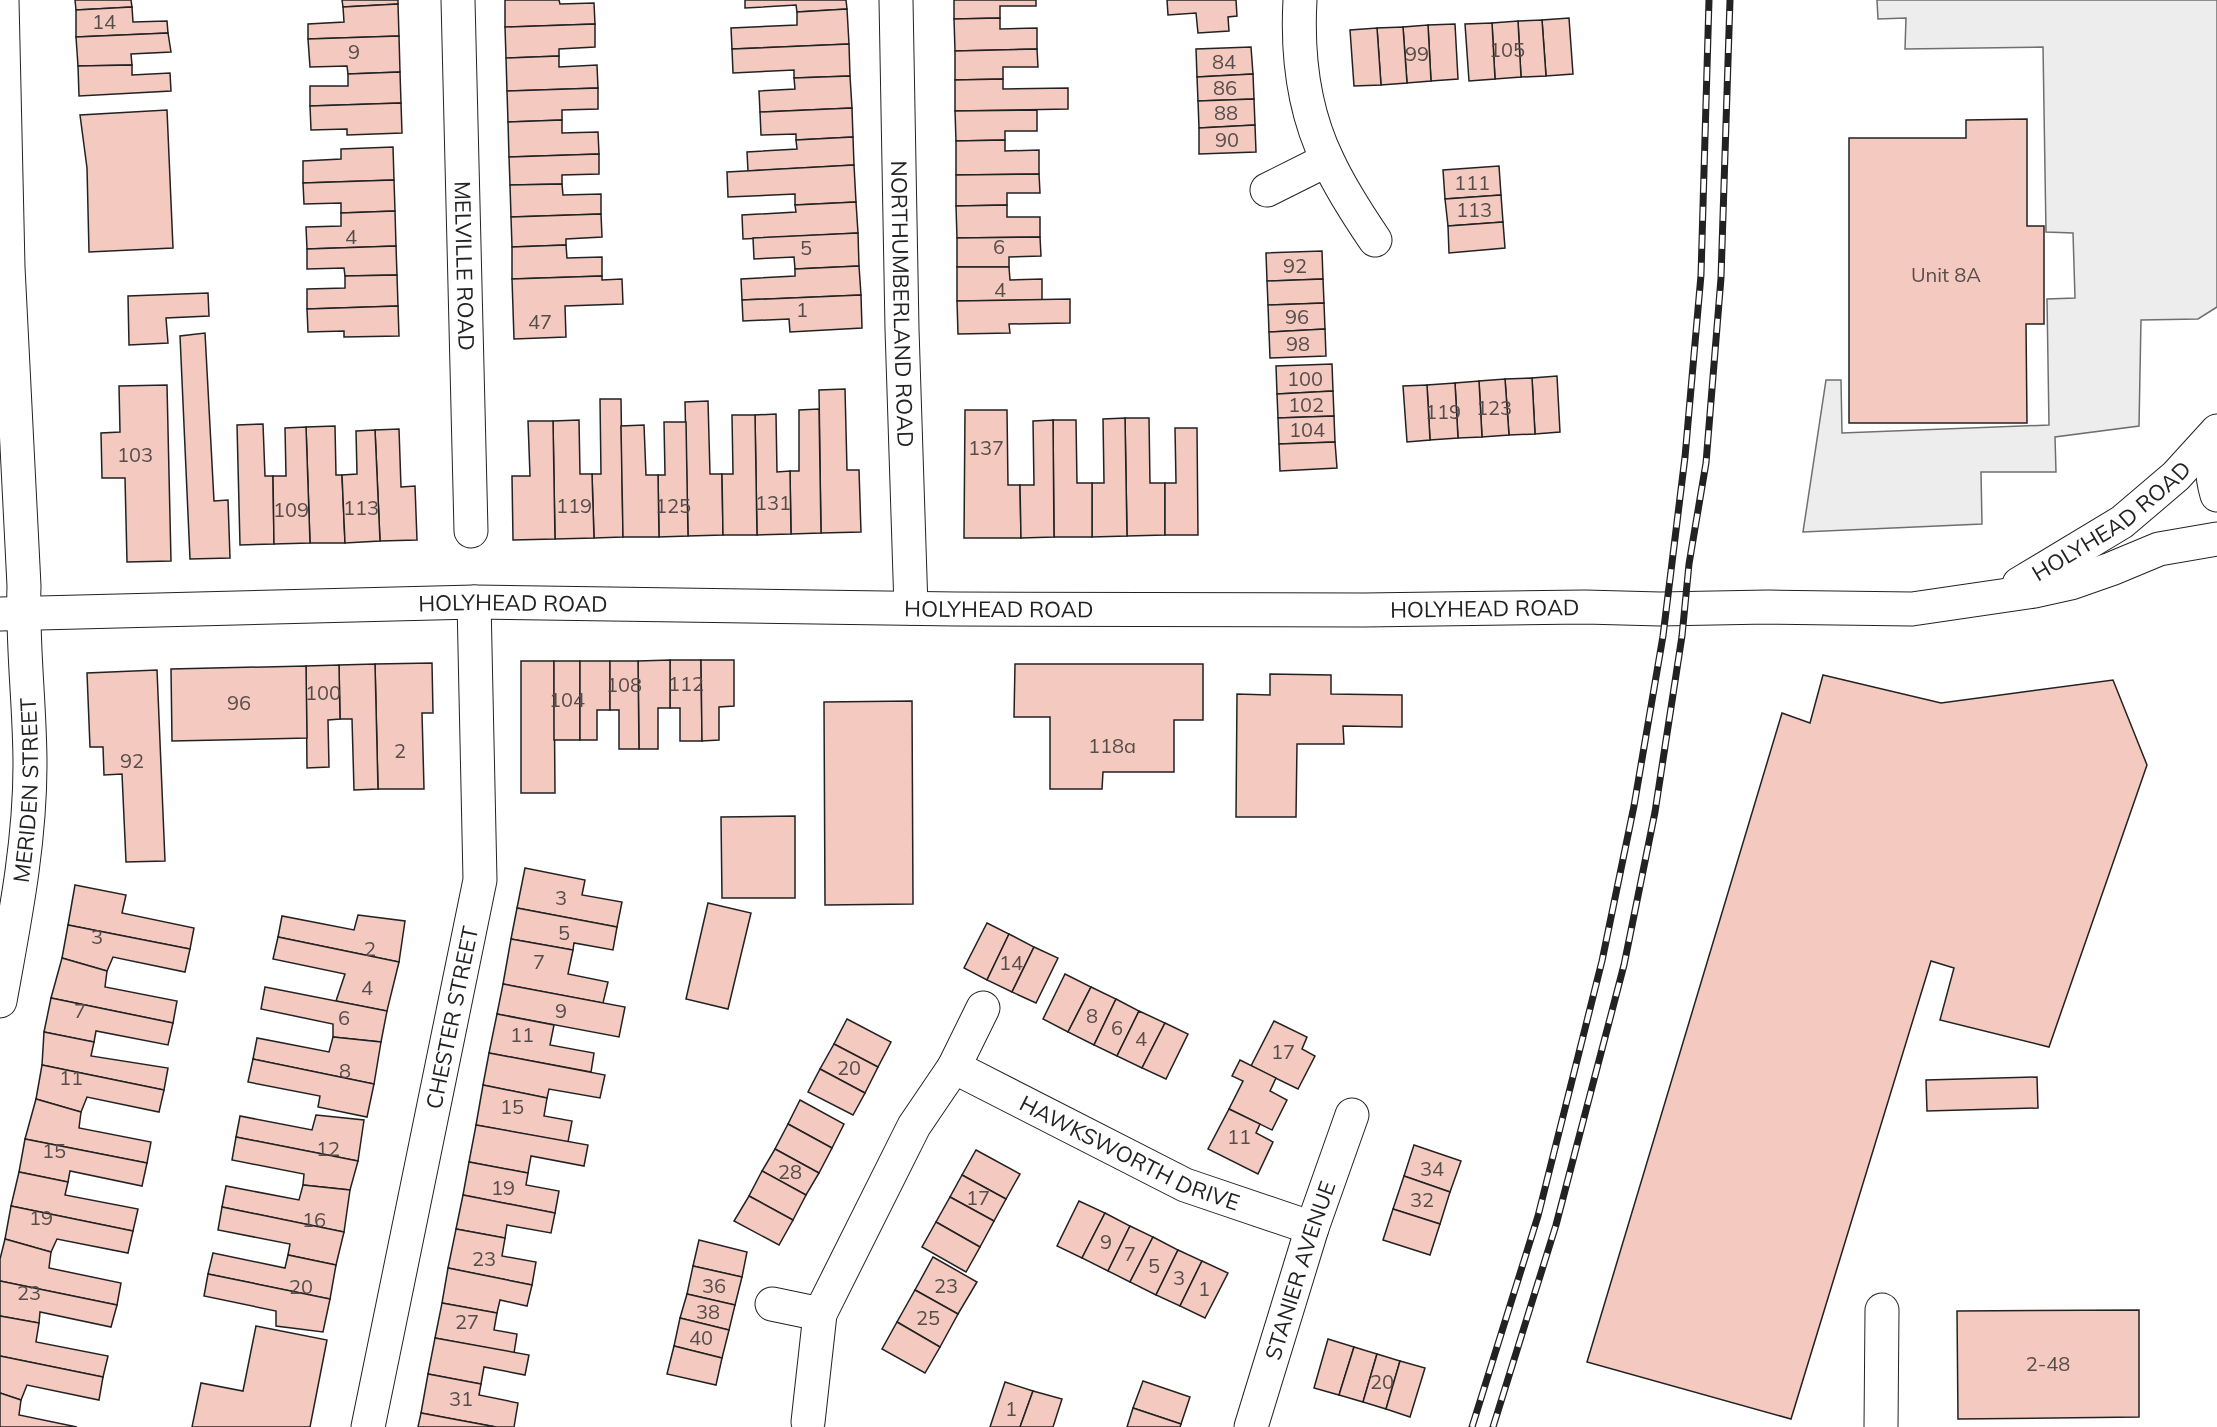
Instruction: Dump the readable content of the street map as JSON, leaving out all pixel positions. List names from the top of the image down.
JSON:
{
  "streets": {
    "main road": [
      "MELVILLE ROAD",
      "NORTHUMBERLAND ROAD",
      "HOLYHEAD ROAD",
      "MERIDEN STREET",
      "CHESTER STREET",
      "HAWKSWORTH DRIVE",
      "STANIER AVENUE"
    ]
  },
  "crossings": [
    ["NORTHUMBERLAND ROAD", "HOLYHEAD ROAD"],
    ["HOLYHEAD ROAD", "MERIDEN STREET"],
    ["HOLYHEAD ROAD", "CHESTER STREET"],
    ["HAWKSWORTH DRIVE", "STANIER AVENUE"]
  ],
  "house_numbers": [
    "14",
    "105",
    "9",
    "99",
    "84",
    "86",
    "88",
    "90",
    "111",
    "113",
    "4",
    "6",
    "5",
    "92",
    "Unit 8A",
    "4",
    "1",
    "96",
    "47",
    "98",
    "100",
    "102",
    "123",
    "119",
    "104",
    "137",
    "103",
    "131",
    "119",
    "125",
    "113",
    "109",
    "112",
    "108",
    "100",
    "104",
    "96",
    "118a",
    "2",
    "92",
    "3",
    "5",
    "3",
    "2",
    "7",
    "14",
    "4",
    "7",
    "9",
    "8",
    "6",
    "6",
    "11",
    "4",
    "17",
    "20",
    "8",
    "11",
    "15",
    "11",
    "12",
    "15",
    "34",
    "28",
    "19",
    "17",
    "32",
    "19",
    "16",
    "9",
    "7",
    "23",
    "5",
    "3",
    "36",
    "23",
    "20",
    "1",
    "23",
    "38",
    "25",
    "27",
    "40",
    "2-48",
    "20",
    "31",
    "1"
  ]
}
